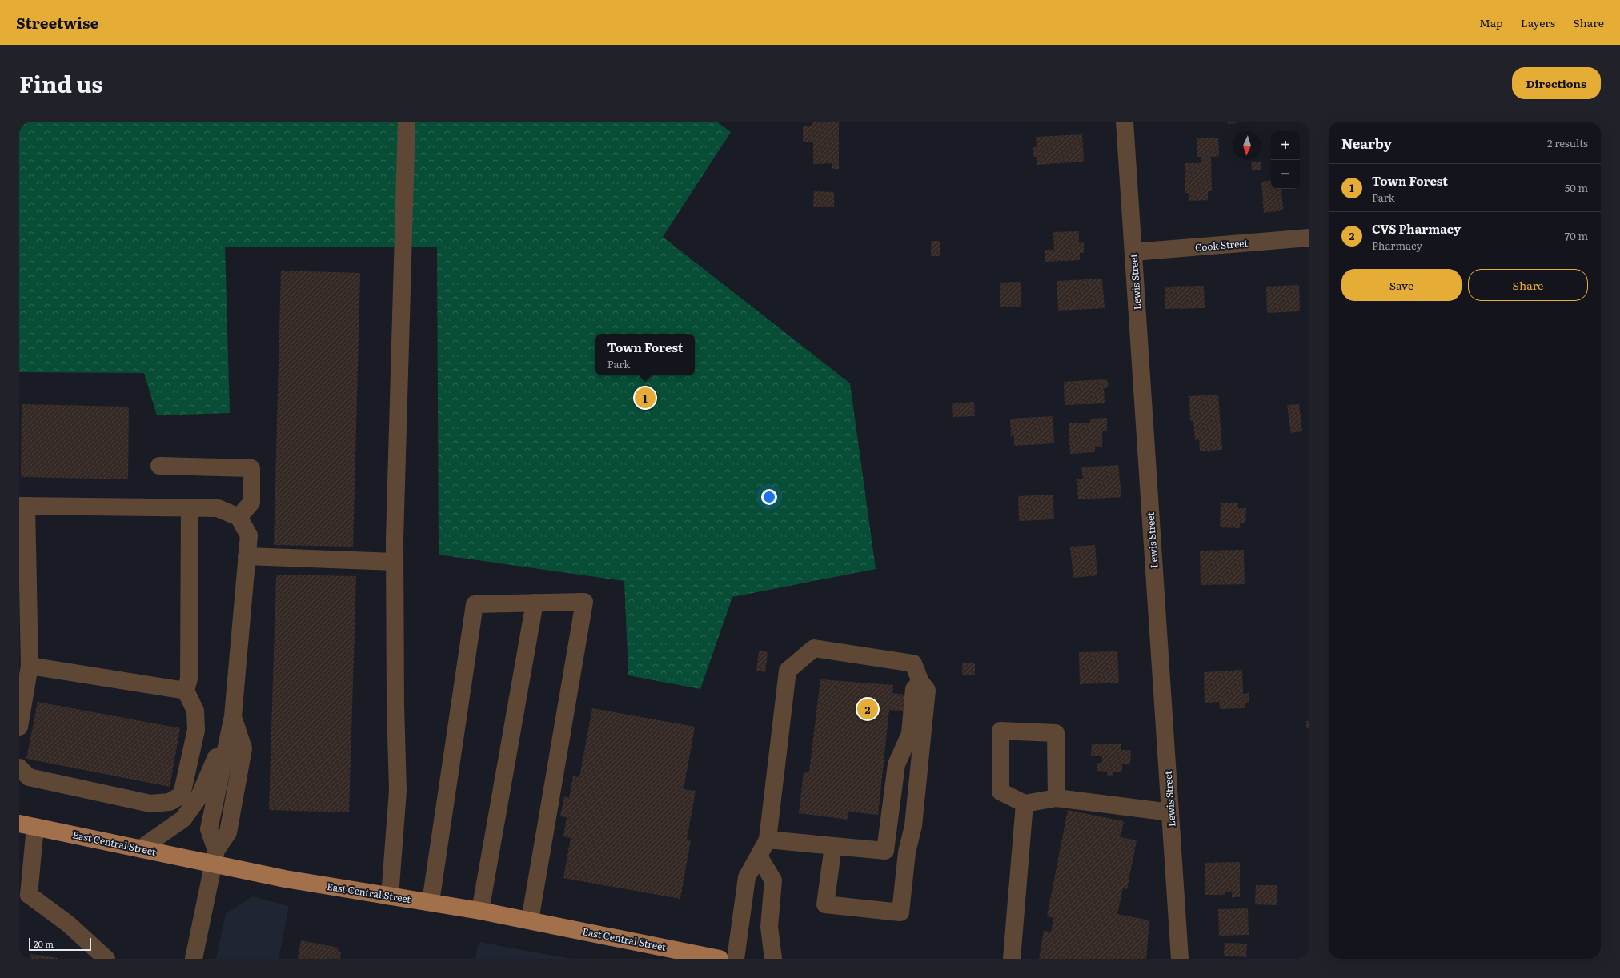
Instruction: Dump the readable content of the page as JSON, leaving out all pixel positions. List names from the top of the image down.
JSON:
{
  "streets": {
    "main road": ["East Central Street"],
    "street": ["Cook Street", "Lewis Street"]
  },
  "crossings": [
    ["Cook Street", "Lewis Street"]
  ],
  "scale_bar": "20 m",
  "north": "bottom",
  "page": {
    "header": "Streetwise",
    "nav": ["Map", "Layers", "Share"],
    "title": "Find us",
    "buttons": [
      "Directions",
      ["Save", "Share"]
    ],
    "heading": ["Nearby", "2 results"],
    "map_buttons": ["+", "−"],
    "list": [
      {
        "mark": "1",
        "name": "Town Forest",
        "note": "Park",
        "value": "50 m"
      },
      {
        "mark": "2",
        "name": "CVS Pharmacy",
        "note": "Pharmacy",
        "value": "70 m"
      }
    ],
    "popup": ["Town Forest", "Park"],
    "pins": ["1", "2"],
    "scale": "20 m"
  }
}
